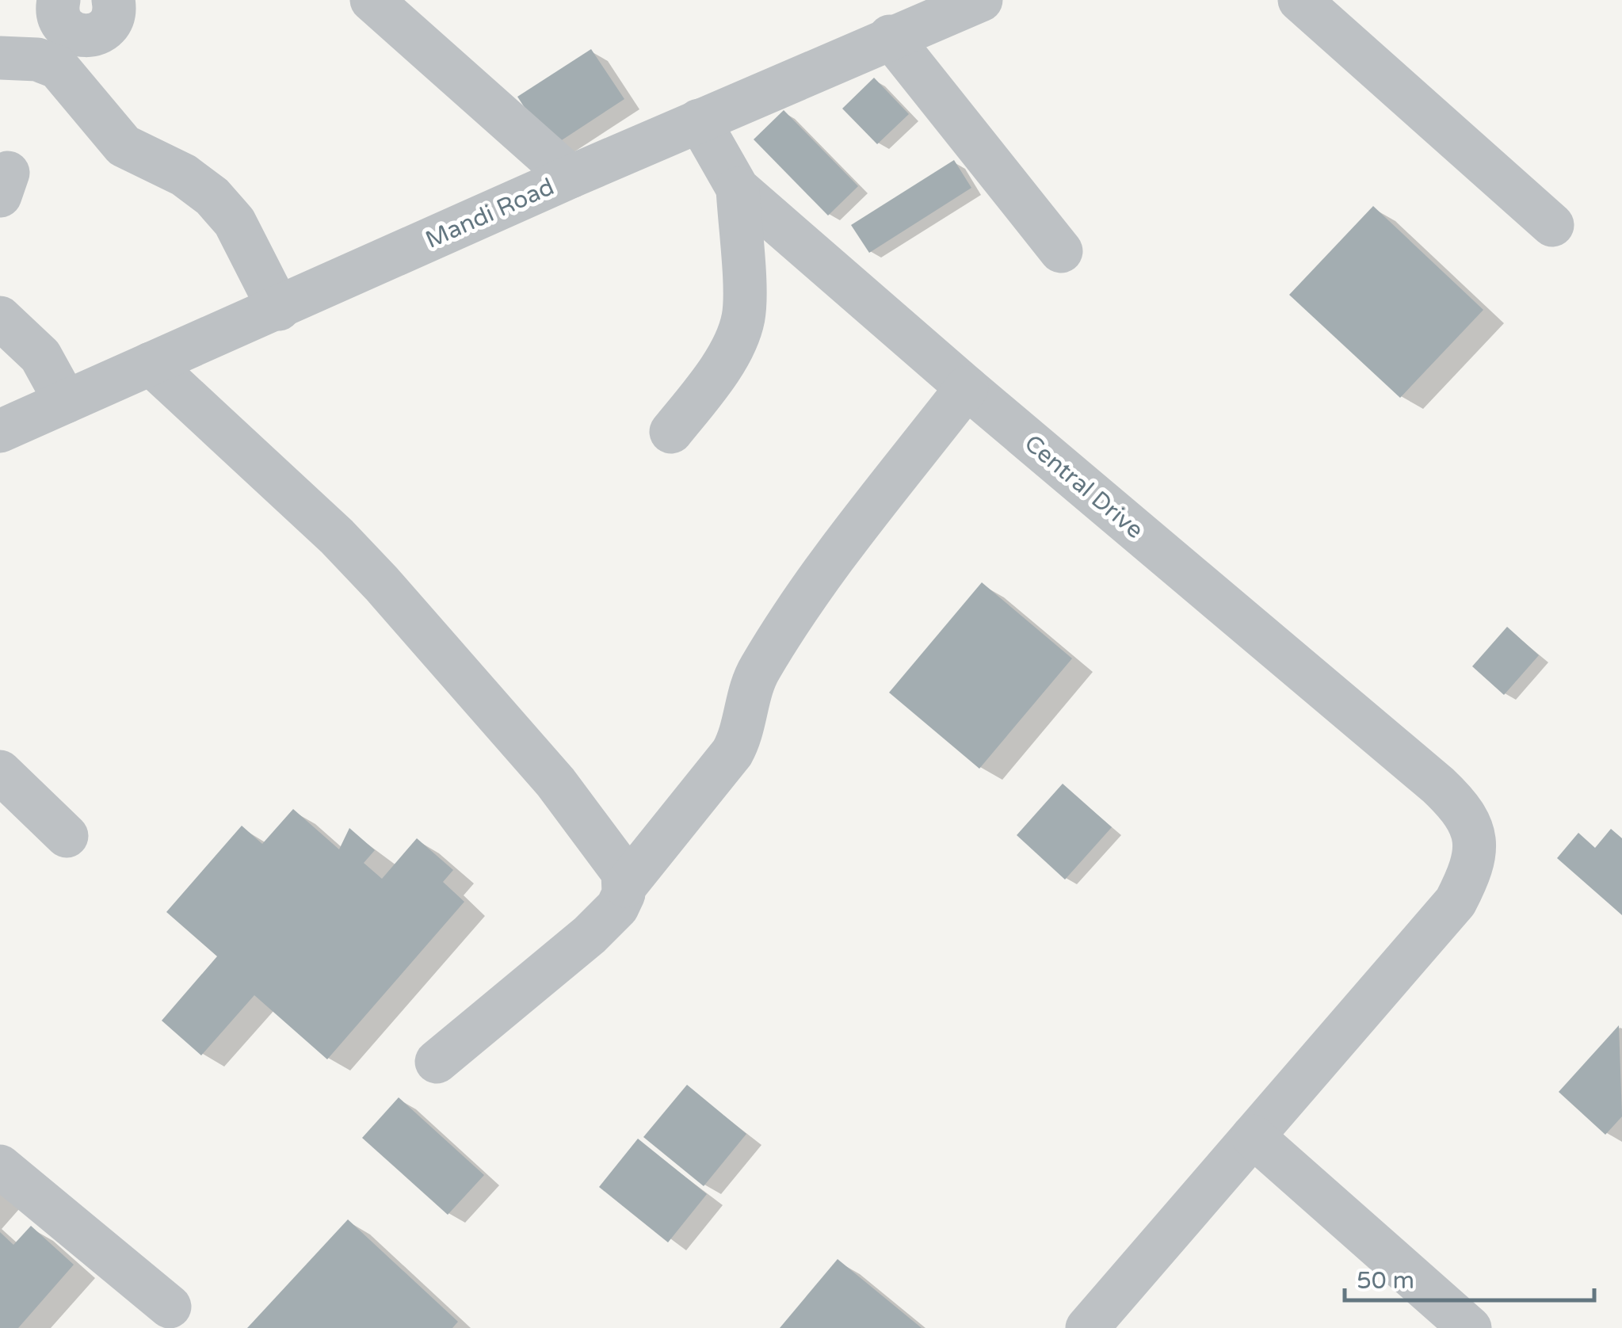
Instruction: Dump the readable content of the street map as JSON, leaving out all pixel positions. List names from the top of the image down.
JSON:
{
  "streets": {
    "street": ["Mandi Road", "Central Drive"]
  },
  "crossings": [
    ["Mandi Road", "Central Drive"]
  ],
  "scale_bar": "50 m"
}
